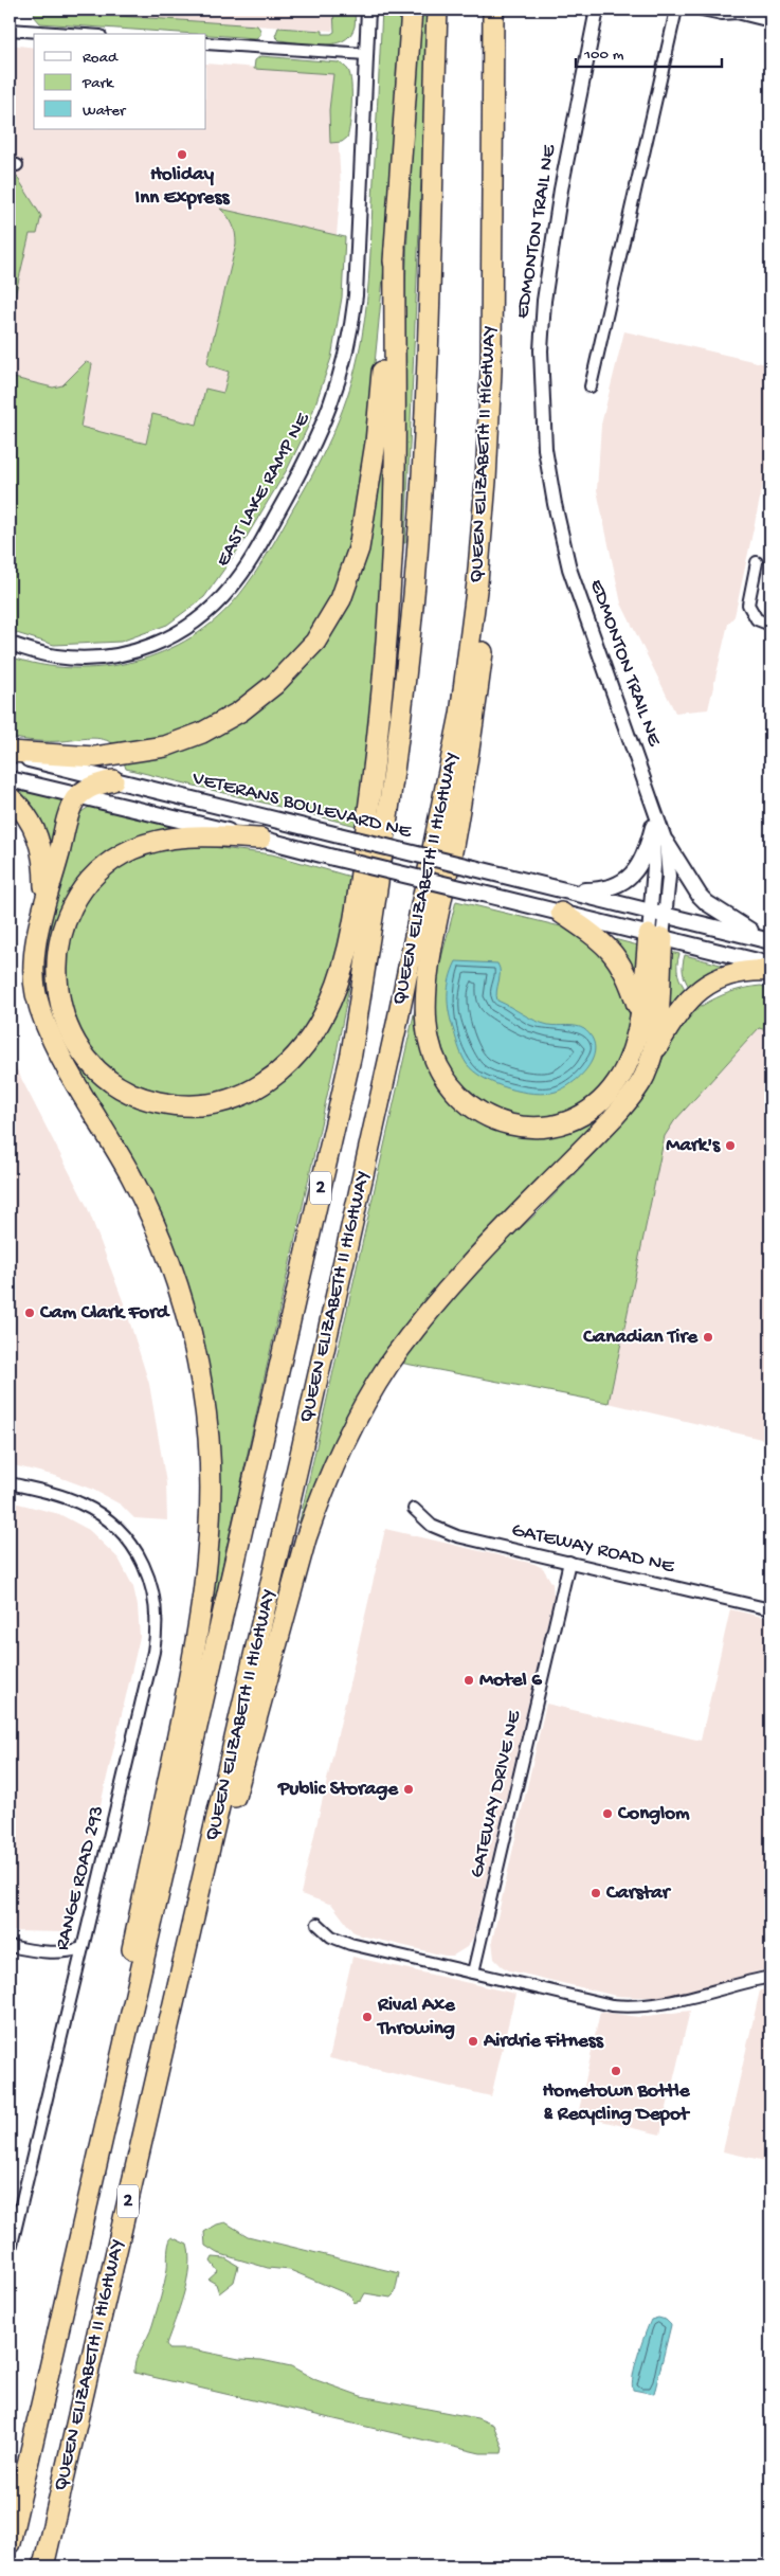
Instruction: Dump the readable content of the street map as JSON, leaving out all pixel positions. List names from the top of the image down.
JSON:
{
  "streets": {
    "highway": ["QUEEN ELIZABETH II HIGHWAY", "2"],
    "main road": ["VETERANS BOULEVARD NE"],
    "street": [
      "EDMONTON TRAIL NE",
      "EAST LAKE RAMP NE",
      "GATEWAY ROAD NE",
      "GATEWAY DRIVE NE",
      "RANGE ROAD 293"
    ]
  },
  "crossings": [
    ["EDMONTON TRAIL NE", "VETERANS BOULEVARD NE"],
    ["GATEWAY ROAD NE", "GATEWAY DRIVE NE"]
  ],
  "places": [
    "Holiday Inn Express",
    "Mark's",
    "Cam Clark Ford",
    "Canadian Tire",
    "Motel 6",
    "Public Storage",
    "Conglom",
    "Carstar",
    "Rival Axe Throwing",
    "Airdrie Fitness",
    "Hometown Bottle & Recycling Depot"
  ],
  "legend": ["Road", "Park", "Water"],
  "scale_bar": "100 m"
}
